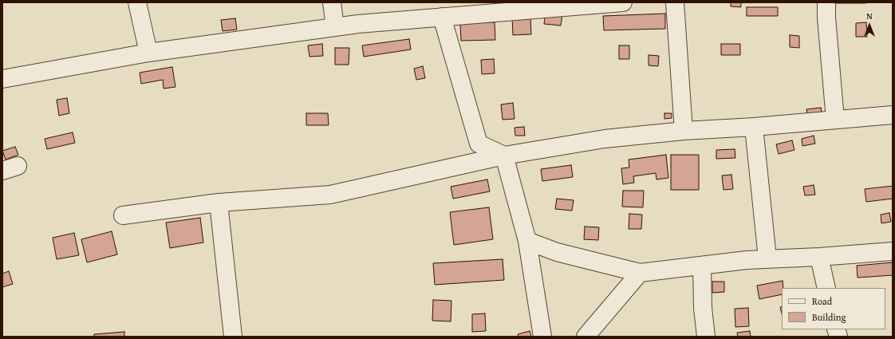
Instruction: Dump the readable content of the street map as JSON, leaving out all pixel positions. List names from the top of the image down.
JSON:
{
  "legend": ["Road", "Building"],
  "north": "top"
}
